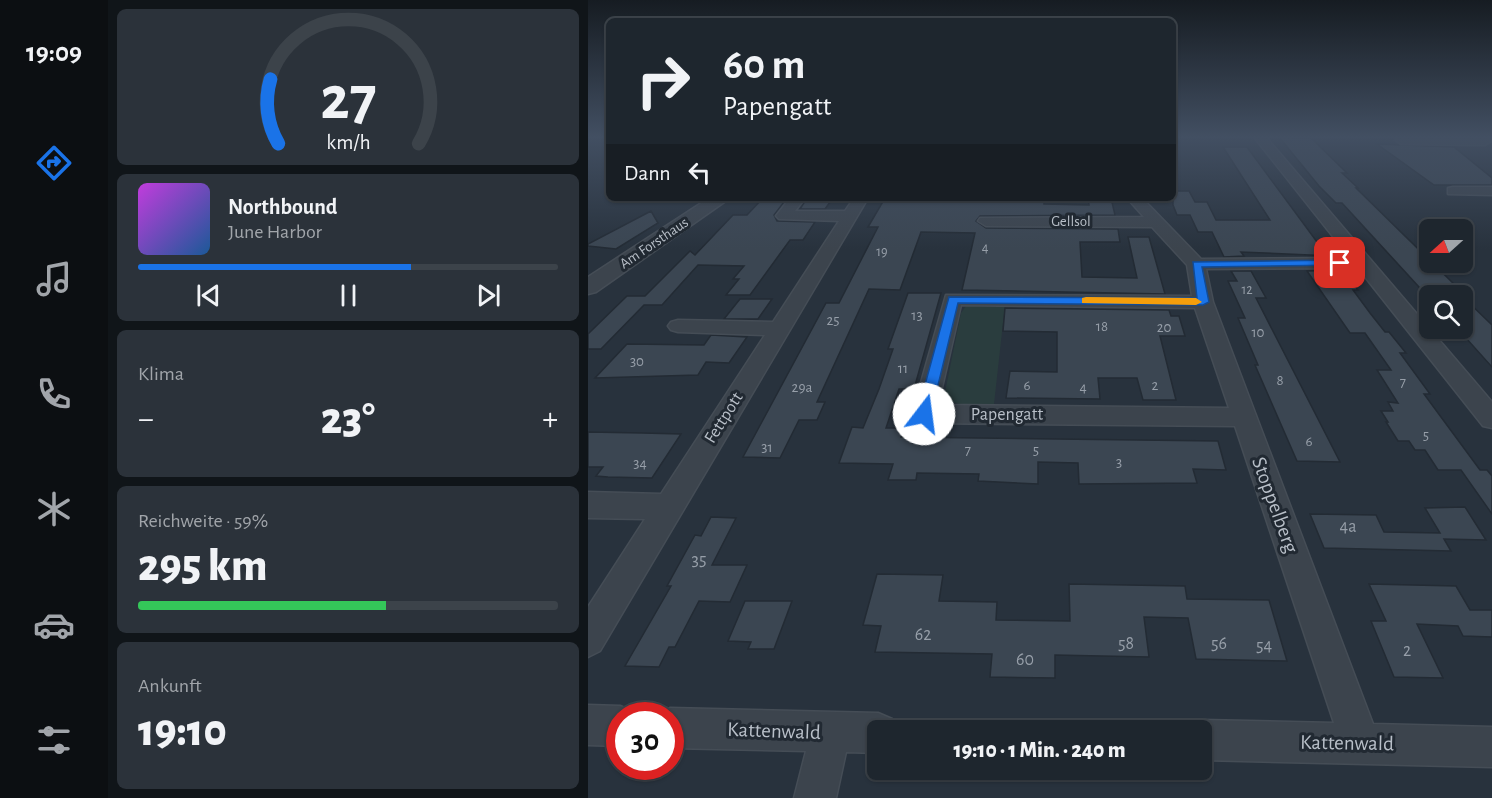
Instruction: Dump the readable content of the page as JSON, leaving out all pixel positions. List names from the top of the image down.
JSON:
{
  "streets": {
    "street": [
      "Gellsol",
      "Am Forsthaus",
      "Papengatt",
      "Fettpott",
      "Stoppelberg",
      "Kattenwald"
    ]
  },
  "crossings": [
    ["Papengatt", "Stoppelberg"],
    ["Stoppelberg", "Kattenwald"]
  ],
  "house_numbers": [
    "4",
    "19",
    "12",
    "13",
    "25",
    "18",
    "20",
    "10",
    "30",
    "11",
    "8",
    "7",
    "6",
    "2",
    "29a",
    "4",
    "5",
    "6",
    "31",
    "7",
    "5",
    "3",
    "34",
    "4a",
    "35",
    "62",
    "58",
    "56",
    "54",
    "2",
    "60"
  ],
  "north": "left",
  "page": {
    "tabs": "19:09",
    "turn": ["60 m", "Papengatt"],
    "then": "Dann",
    "song": ["Northbound", "June Harbor"],
    "tile": [
      "Klima",
      ["Reichweite · 59%", "295 km"],
      ["Ankunft", "19:10"]
    ],
    "heat": ["−", "23°", "+"],
    "limit": "30",
    "trip": "19:10 · 1 Min. · 240 m",
    "gauge": ["27", "km/h"]
  }
}
